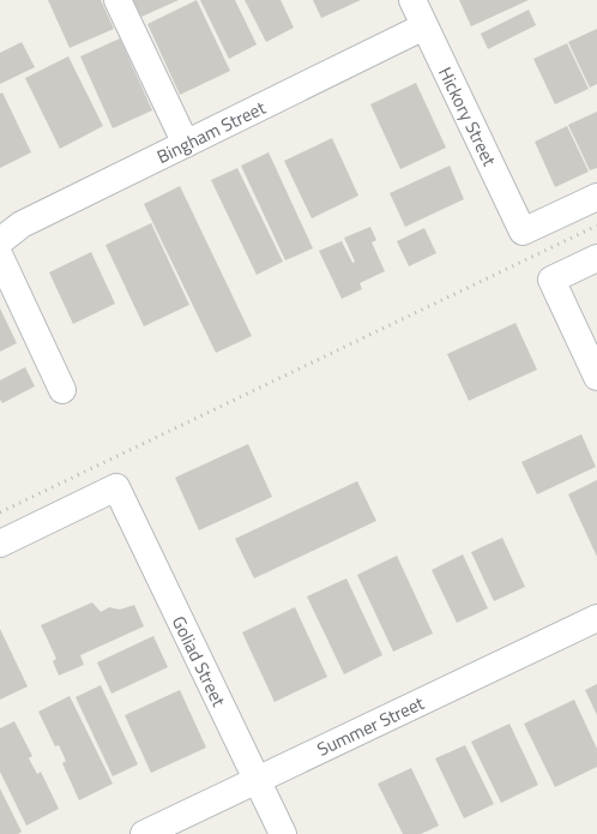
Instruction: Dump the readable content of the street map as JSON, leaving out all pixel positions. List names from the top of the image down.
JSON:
{
  "streets": {
    "street": [
      "Hickory Street",
      "Bingham Street",
      "Goliad Street",
      "Summer Street"
    ]
  },
  "crossings": [
    ["Hickory Street", "Bingham Street"],
    ["Goliad Street", "Summer Street"]
  ]
}
